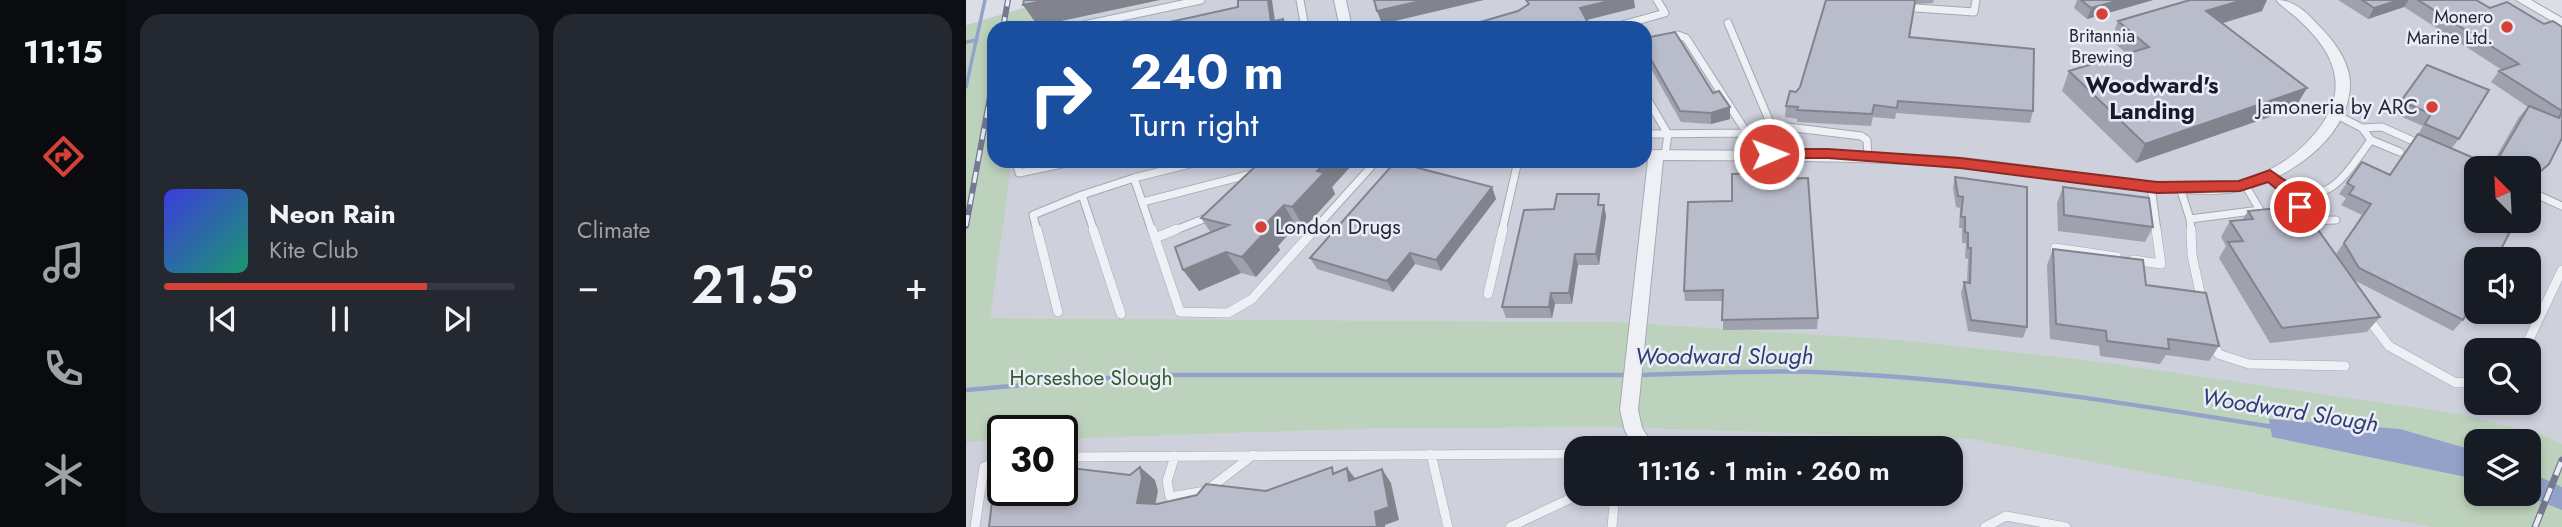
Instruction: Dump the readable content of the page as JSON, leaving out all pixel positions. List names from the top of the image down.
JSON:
{
  "districts": ["Woodward's Landing"],
  "water": ["Woodward Slough"],
  "parks": ["Horseshoe Slough"],
  "places": [
    "Britannia Brewing",
    "Monero Marine Ltd.",
    "Jamoneria by ARC",
    "London Drugs"
  ],
  "north": "top left",
  "page": {
    "tabs": "11:15",
    "tile": "Climate",
    "turn": ["240 m", "Turn right"],
    "song": ["Neon Rain", "Kite Club"],
    "heat": ["−", "21.5°", "+"],
    "limit": "30",
    "trip": "11:16 · 1 min · 260 m"
  }
}
